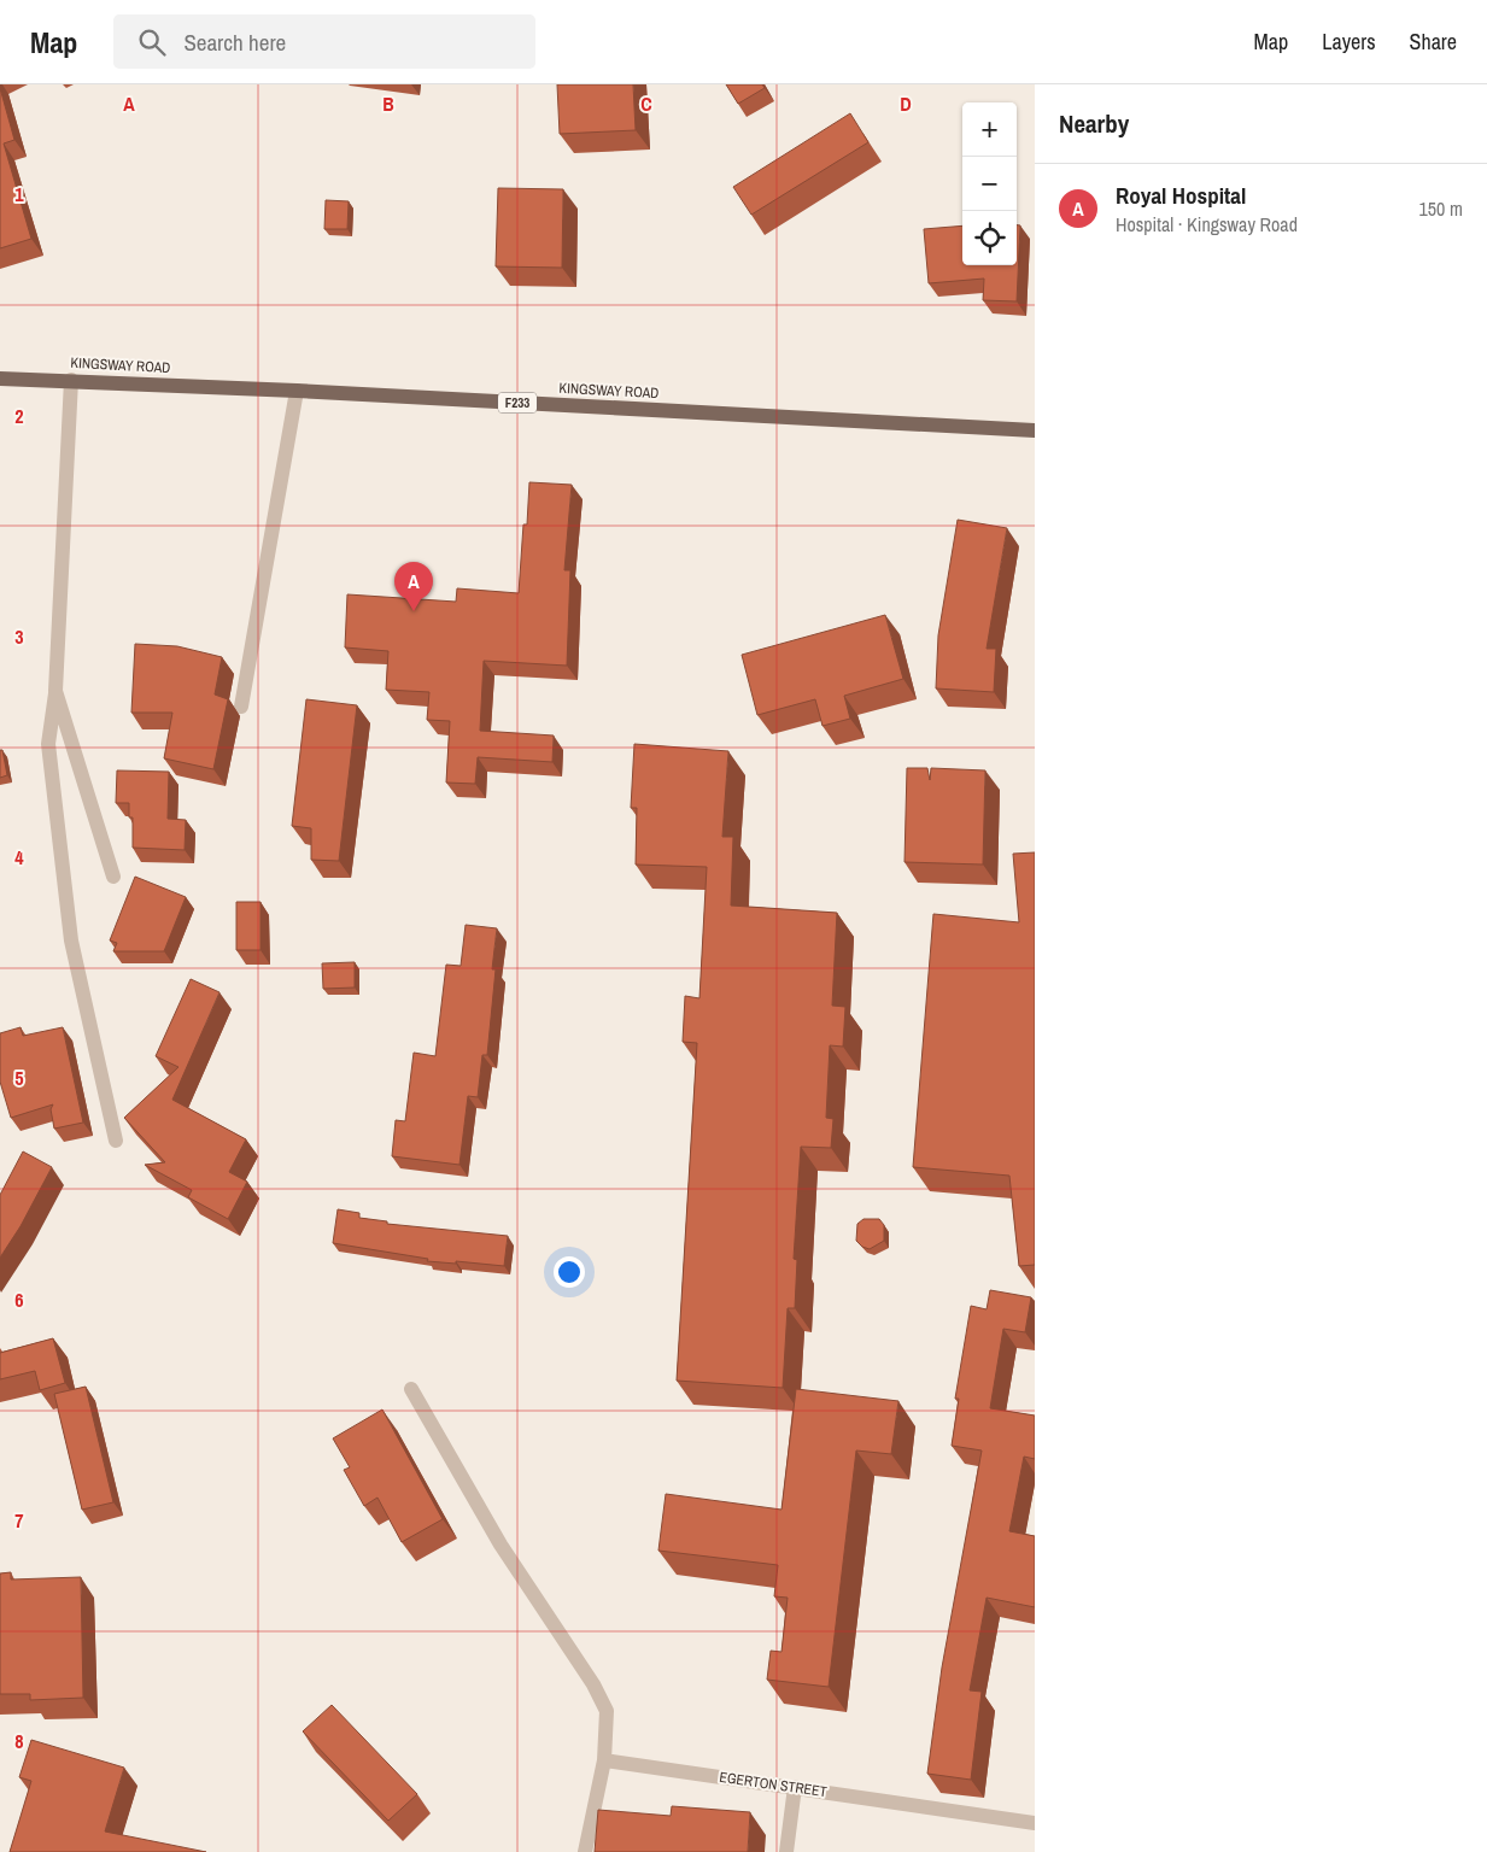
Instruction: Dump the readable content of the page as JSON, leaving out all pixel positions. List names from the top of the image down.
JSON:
{
  "streets": {
    "main road": ["KINGSWAY ROAD", "F233"],
    "street": ["EGERTON STREET"]
  },
  "page": {
    "header": "Map",
    "search": "Search here",
    "nav": ["Map", "Layers", "Share"],
    "heading": "Nearby",
    "map_buttons": ["+", "−"],
    "list": [
      {
        "mark": "A",
        "name": "Royal Hospital",
        "note": "Hospital · Kingsway Road",
        "value": "150 m"
      }
    ],
    "pins": "A"
  },
  "grid": {
    "columns": [
      "A",
      "B",
      "C",
      "D"
    ],
    "rows": [
      "1",
      "2",
      "3",
      "4",
      "5",
      "6",
      "7",
      "8"
    ]
  }
}
